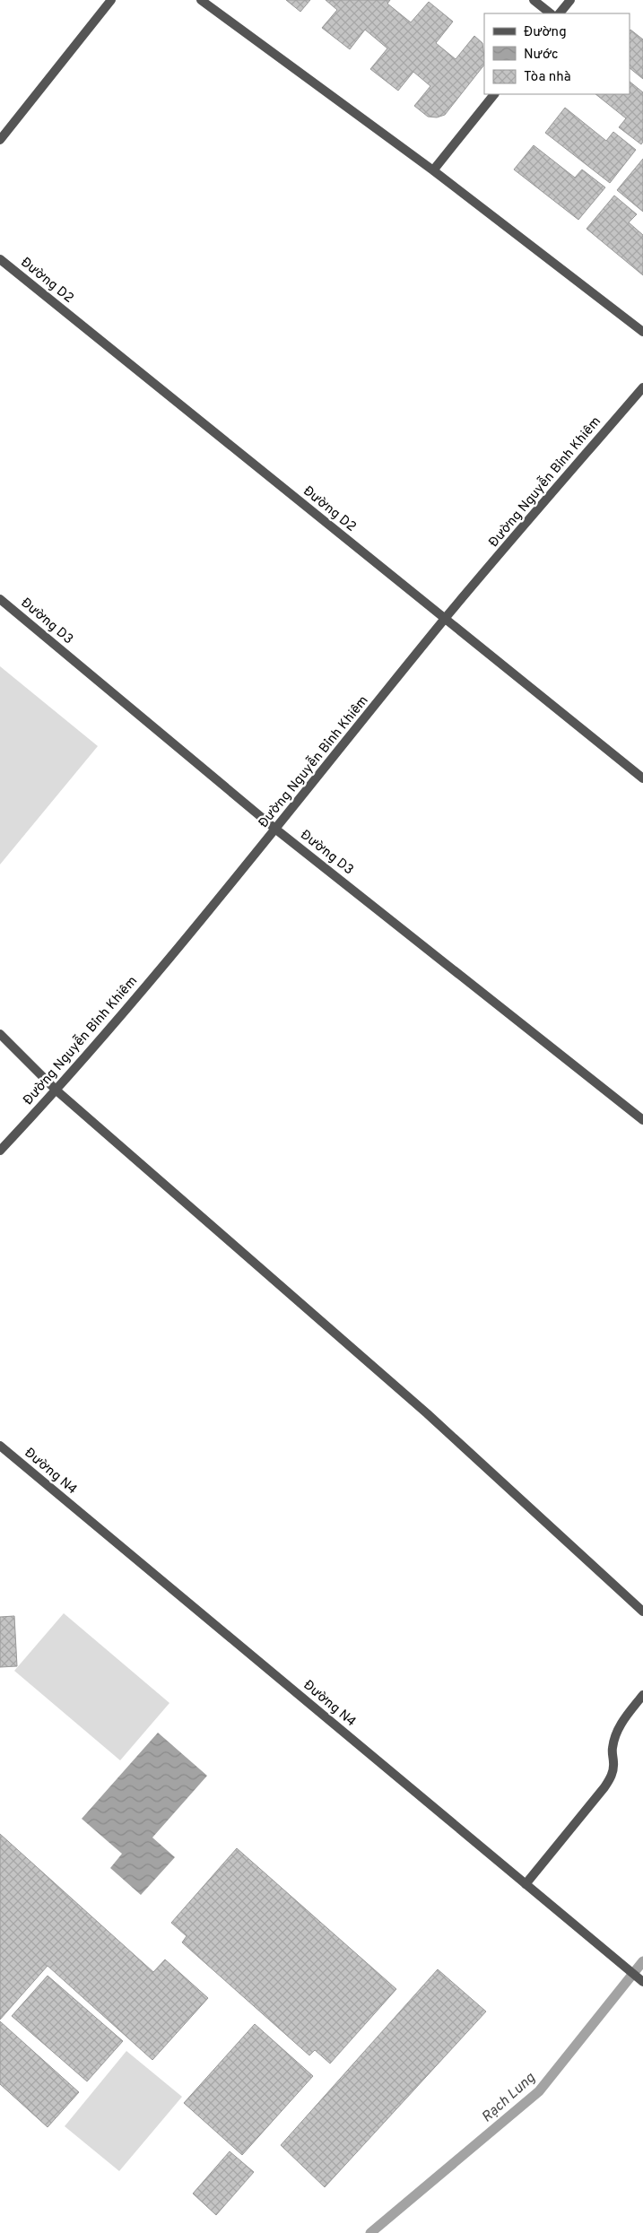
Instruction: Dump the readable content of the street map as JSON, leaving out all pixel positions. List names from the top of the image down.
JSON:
{
  "streets": {
    "street": [
      "Đường D2",
      "Đường Nguyễn Bỉnh Khiêm",
      "Đường D3",
      "Đường N4"
    ]
  },
  "crossings": [
    ["Đường D2", "Đường Nguyễn Bỉnh Khiêm"],
    ["Đường Nguyễn Bỉnh Khiêm", "Đường D3"]
  ],
  "water": ["Rạch Lung"],
  "legend": ["Đường", "Nước", "Tòa nhà"]
}
